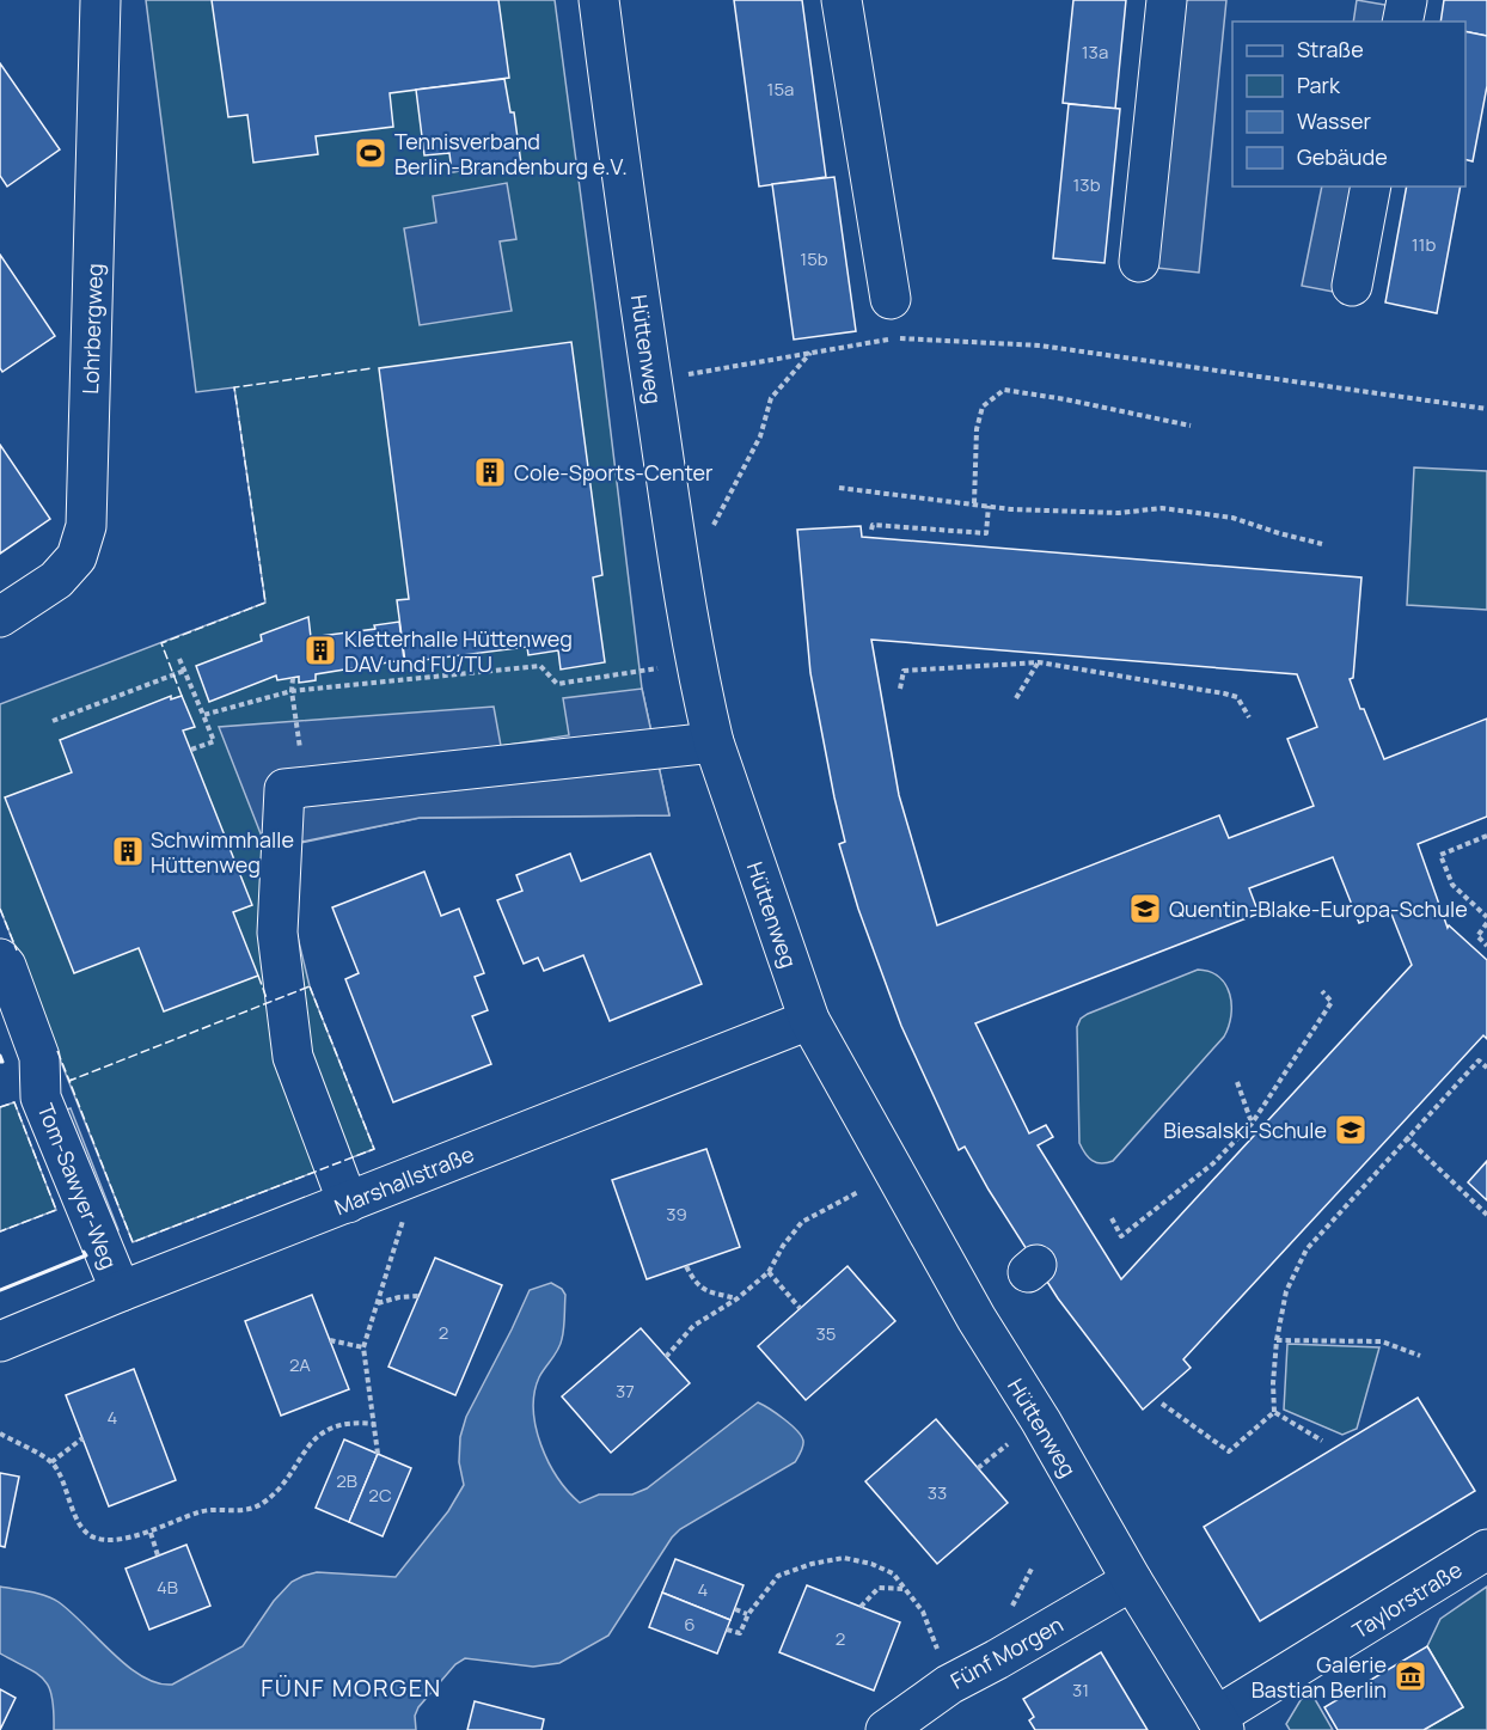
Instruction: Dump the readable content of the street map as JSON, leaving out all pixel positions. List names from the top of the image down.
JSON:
{
  "streets": {
    "main road": [
      "Lohrbergweg",
      "Hüttenweg",
      "Marshallstraße",
      "Tom-Sawyer-Weg",
      "Taylorstraße",
      "Fünf Morgen"
    ]
  },
  "crossings": [
    ["Hüttenweg", "Marshallstraße"],
    ["Hüttenweg", "Taylorstraße"],
    ["Hüttenweg", "Fünf Morgen"],
    ["Marshallstraße", "Tom-Sawyer-Weg"]
  ],
  "districts": ["FÜNF MORGEN"],
  "places": {
    "sports": ["Tennisverband Berlin-Brandenburg e.V."],
    "building": ["Cole-Sports-Center", "Kletterhalle Hüttenweg DAV und FU/TU", "Schwimmhalle Hüttenweg"],
    "school or university": ["Quentin-Blake-Europa-Schule", "Biesalski-Schule"],
    "museum": ["Galerie Bastian Berlin"]
  },
  "house_numbers": [
    "13a",
    "15a",
    "13b",
    "11b",
    "15b",
    "39",
    "2",
    "35",
    "2A",
    "37",
    "4",
    "2B",
    "33",
    "2C",
    "4B",
    "4",
    "6",
    "2",
    "31"
  ],
  "legend": [
    "Straße",
    "Park",
    "Wasser",
    "Gebäude"
  ]
}
